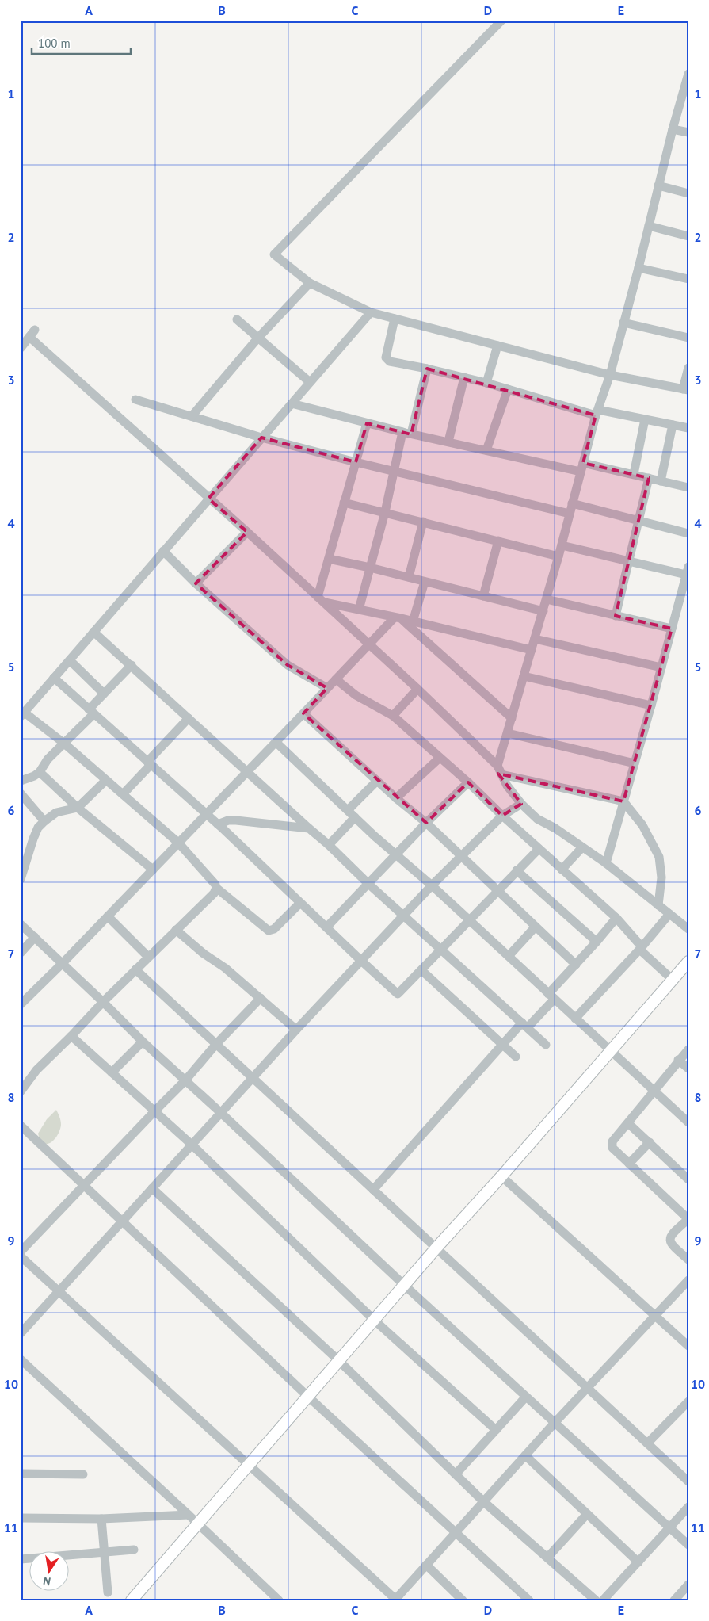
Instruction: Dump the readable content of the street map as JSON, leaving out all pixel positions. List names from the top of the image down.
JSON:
{
  "scale_bar": "100 m",
  "north": "bottom",
  "grid": {
    "columns": [
      "A",
      "B",
      "C",
      "D",
      "E"
    ],
    "rows": [
      "1",
      "2",
      "3",
      "4",
      "5",
      "6",
      "7",
      "8",
      "9",
      "10",
      "11"
    ]
  }
}
